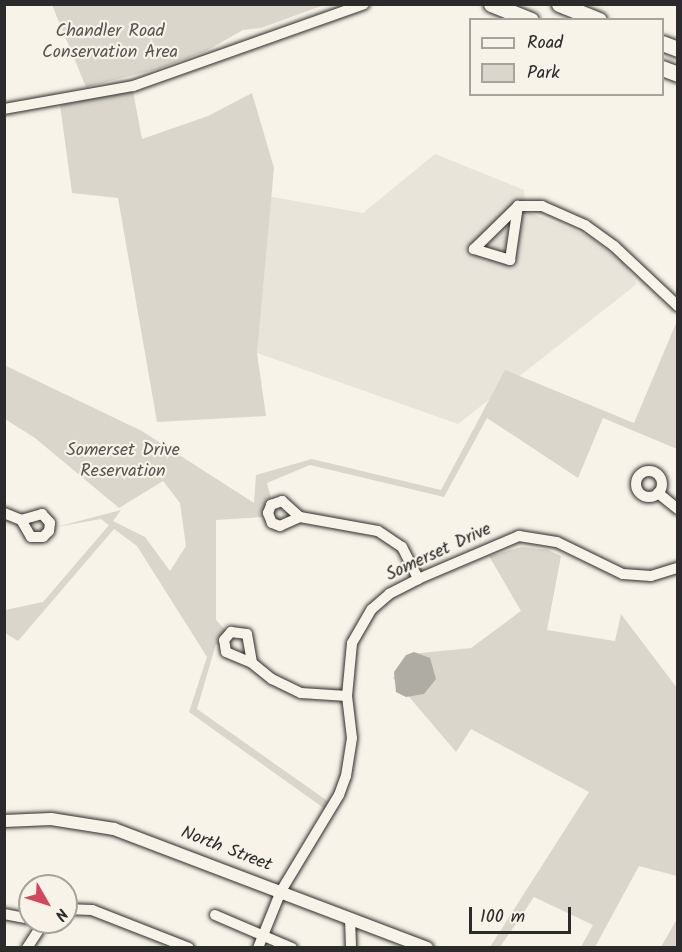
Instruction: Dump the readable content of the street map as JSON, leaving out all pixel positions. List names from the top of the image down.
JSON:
{
  "streets": {
    "main road": ["North Street"],
    "street": ["Somerset Drive"]
  },
  "crossings": [
    ["Somerset Drive", "North Street"]
  ],
  "parks": ["Chandler Road Conservation Area", "Somerset Drive Reservation"],
  "legend": ["Road", "Park"],
  "scale_bar": "100 m",
  "north": "bottom right"
}
